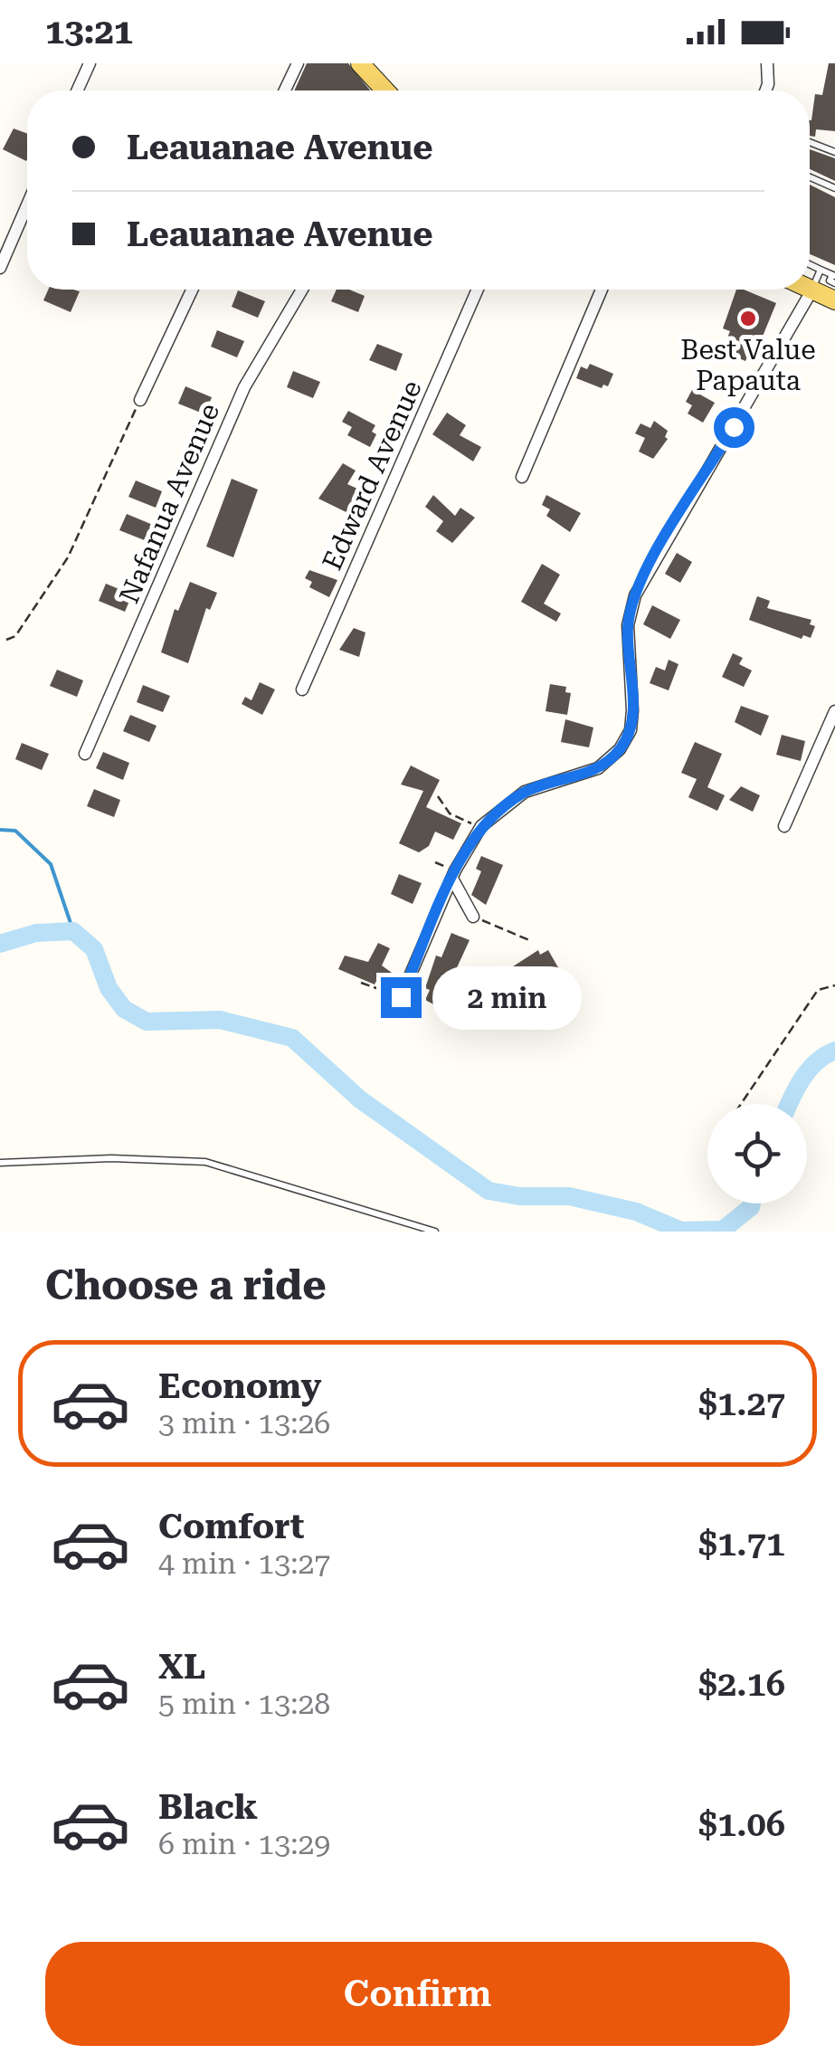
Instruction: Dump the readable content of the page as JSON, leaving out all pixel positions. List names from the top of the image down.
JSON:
{
  "streets": {
    "street": ["Edward Avenue", "Nafanua Avenue"]
  },
  "places": ["Best Value Papauta"],
  "page": {
    "status": "13:21",
    "banner": ["Leauanae Avenue", "Leauanae Avenue"],
    "bubble": "2 min",
    "heading": "Choose a ride",
    "list": [
      {
        "name": "Economy",
        "note": "3 min · 13:26",
        "value": "$1.27"
      },
      {
        "name": "Comfort",
        "note": "4 min · 13:27",
        "value": "$1.71"
      },
      {
        "name": "XL",
        "note": "5 min · 13:28",
        "value": "$2.16"
      },
      {
        "name": "Black",
        "note": "6 min · 13:29",
        "value": "$1.06"
      }
    ],
    "buttons": "Confirm"
  }
}
